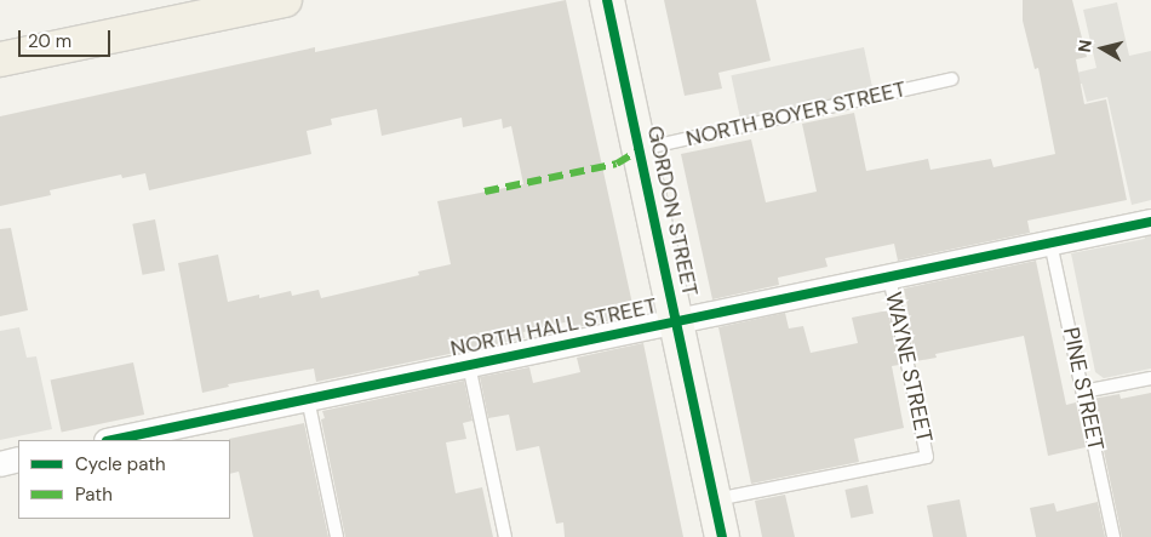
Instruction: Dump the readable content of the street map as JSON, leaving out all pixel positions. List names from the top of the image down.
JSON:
{
  "streets": {
    "street": ["GORDON STREET", "NORTH HALL STREET"],
    "lane": ["NORTH BOYER STREET", "WAYNE STREET", "PINE STREET"]
  },
  "crossings": [
    ["NORTH BOYER STREET", "GORDON STREET"],
    ["GORDON STREET", "NORTH HALL STREET"],
    ["GORDON STREET", "WAYNE STREET"],
    ["NORTH HALL STREET", "WAYNE STREET"],
    ["NORTH HALL STREET", "PINE STREET"]
  ],
  "legend": ["Cycle path", "Path"],
  "scale_bar": "20 m",
  "north": "left"
}
